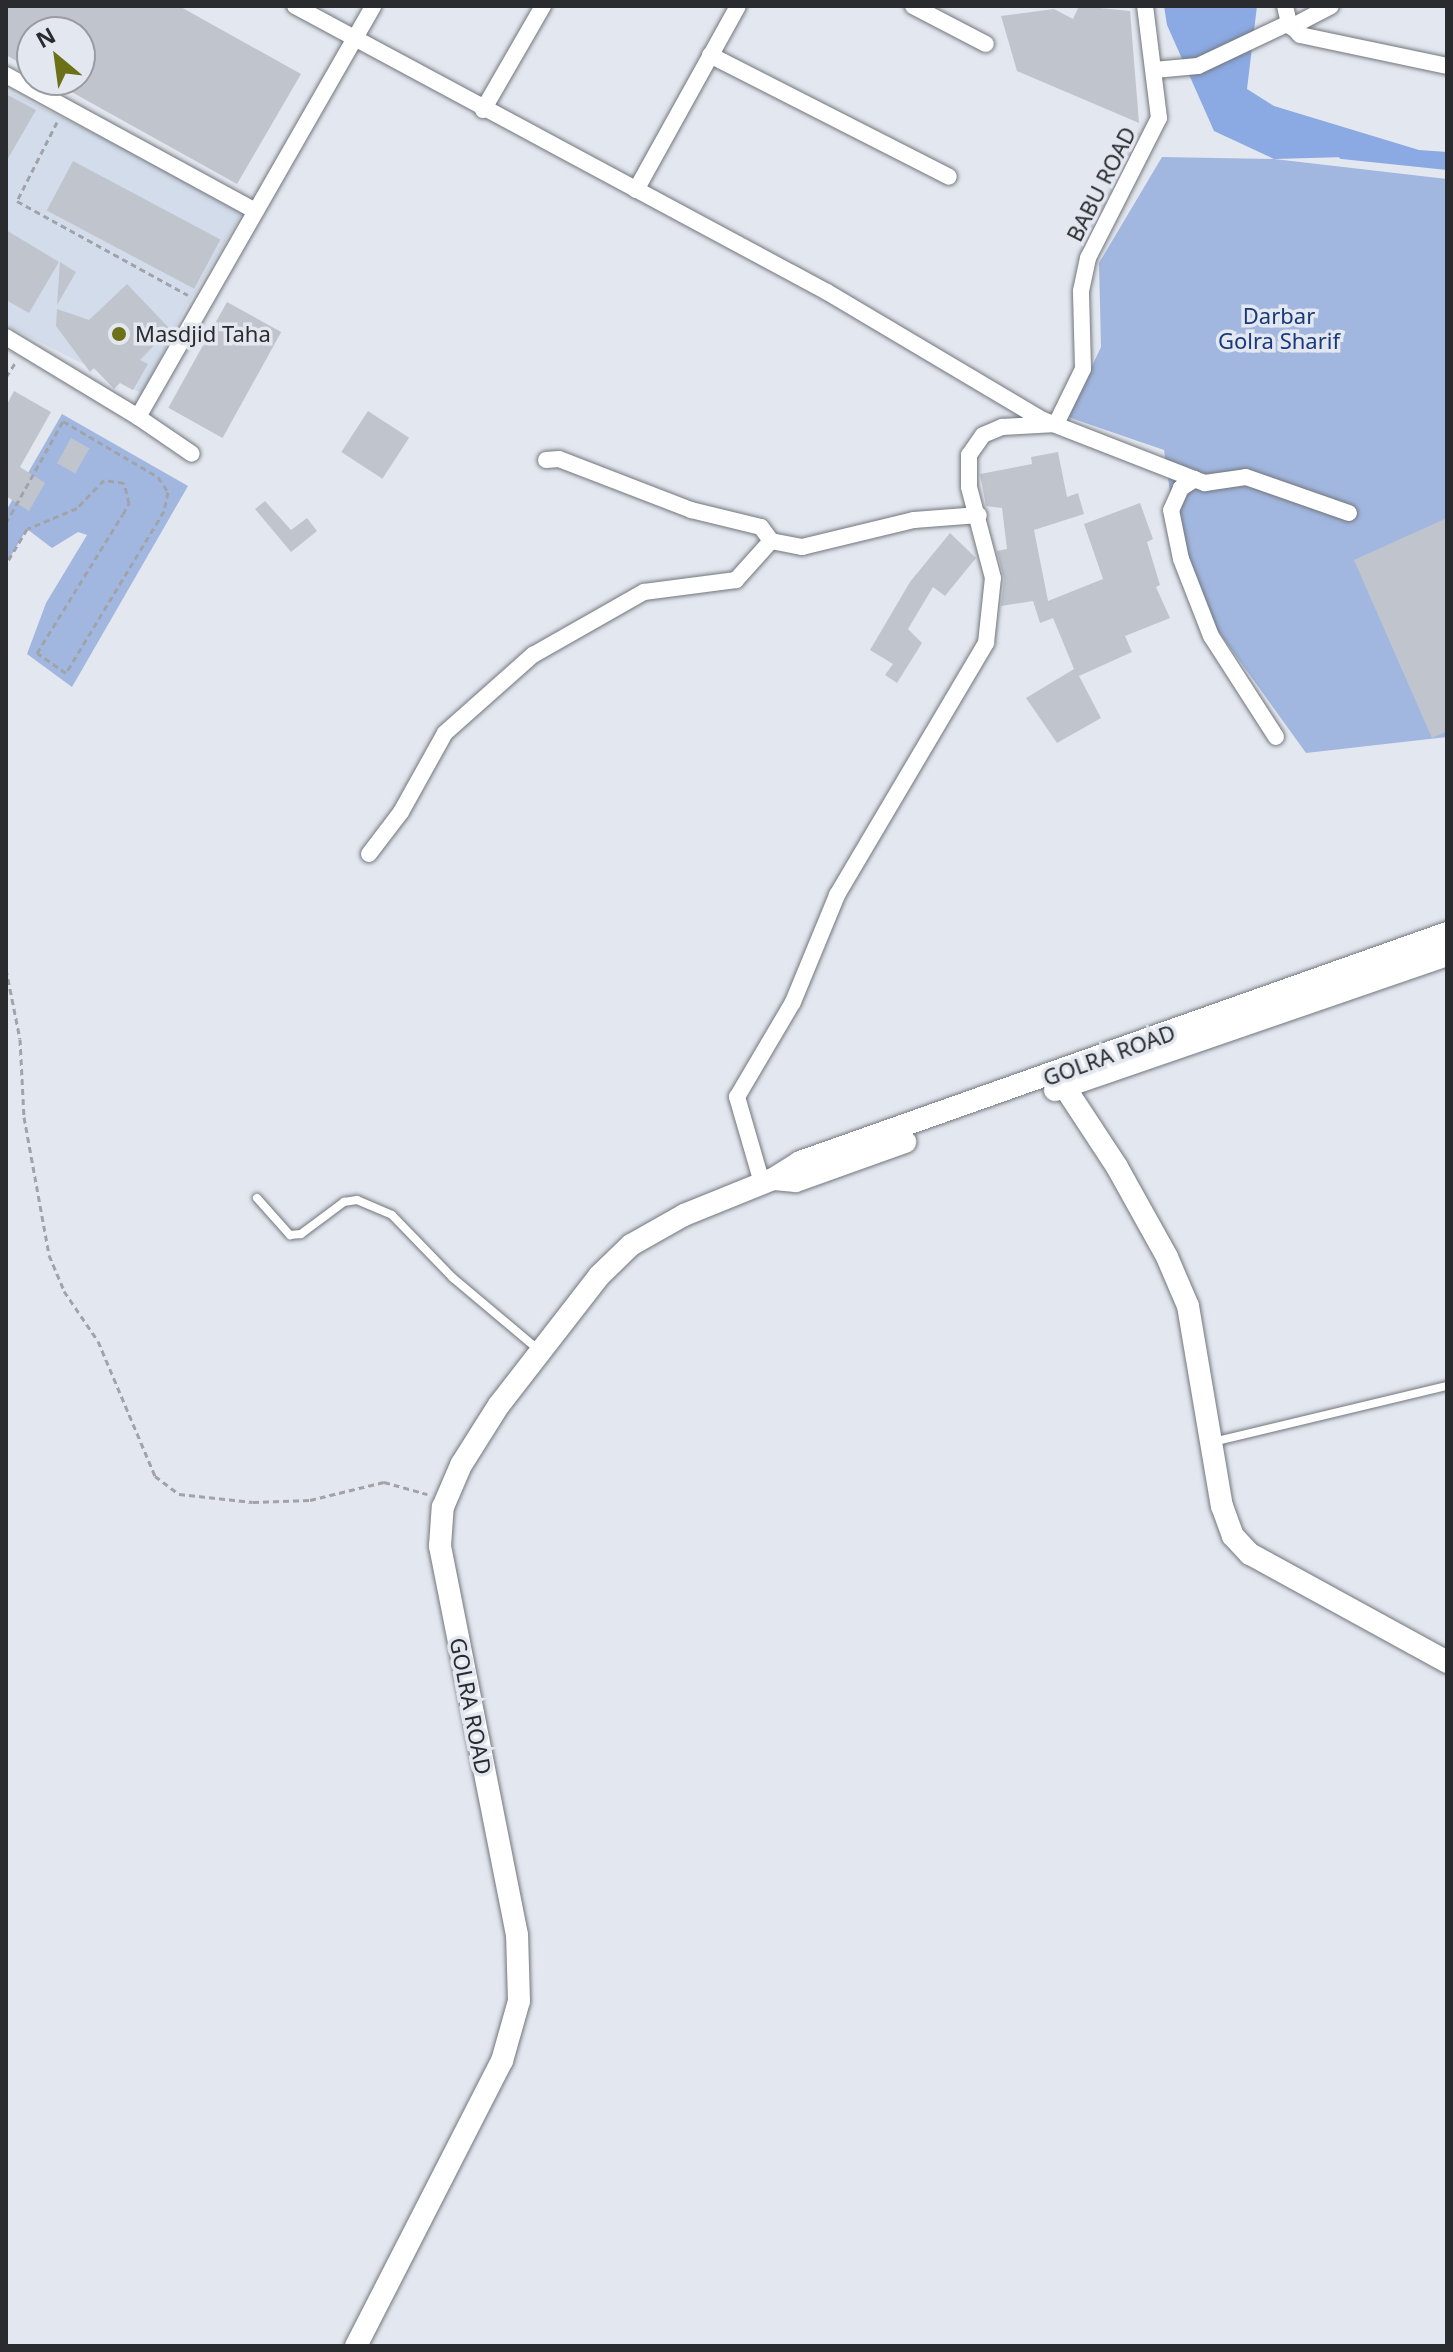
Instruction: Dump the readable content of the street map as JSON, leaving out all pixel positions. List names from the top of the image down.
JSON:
{
  "streets": {
    "street": ["BABU ROAD", "GOLRA ROAD"]
  },
  "parks": ["Darbar Golra Sharif"],
  "places": ["Masdjid Taha"],
  "north": "top left"
}
